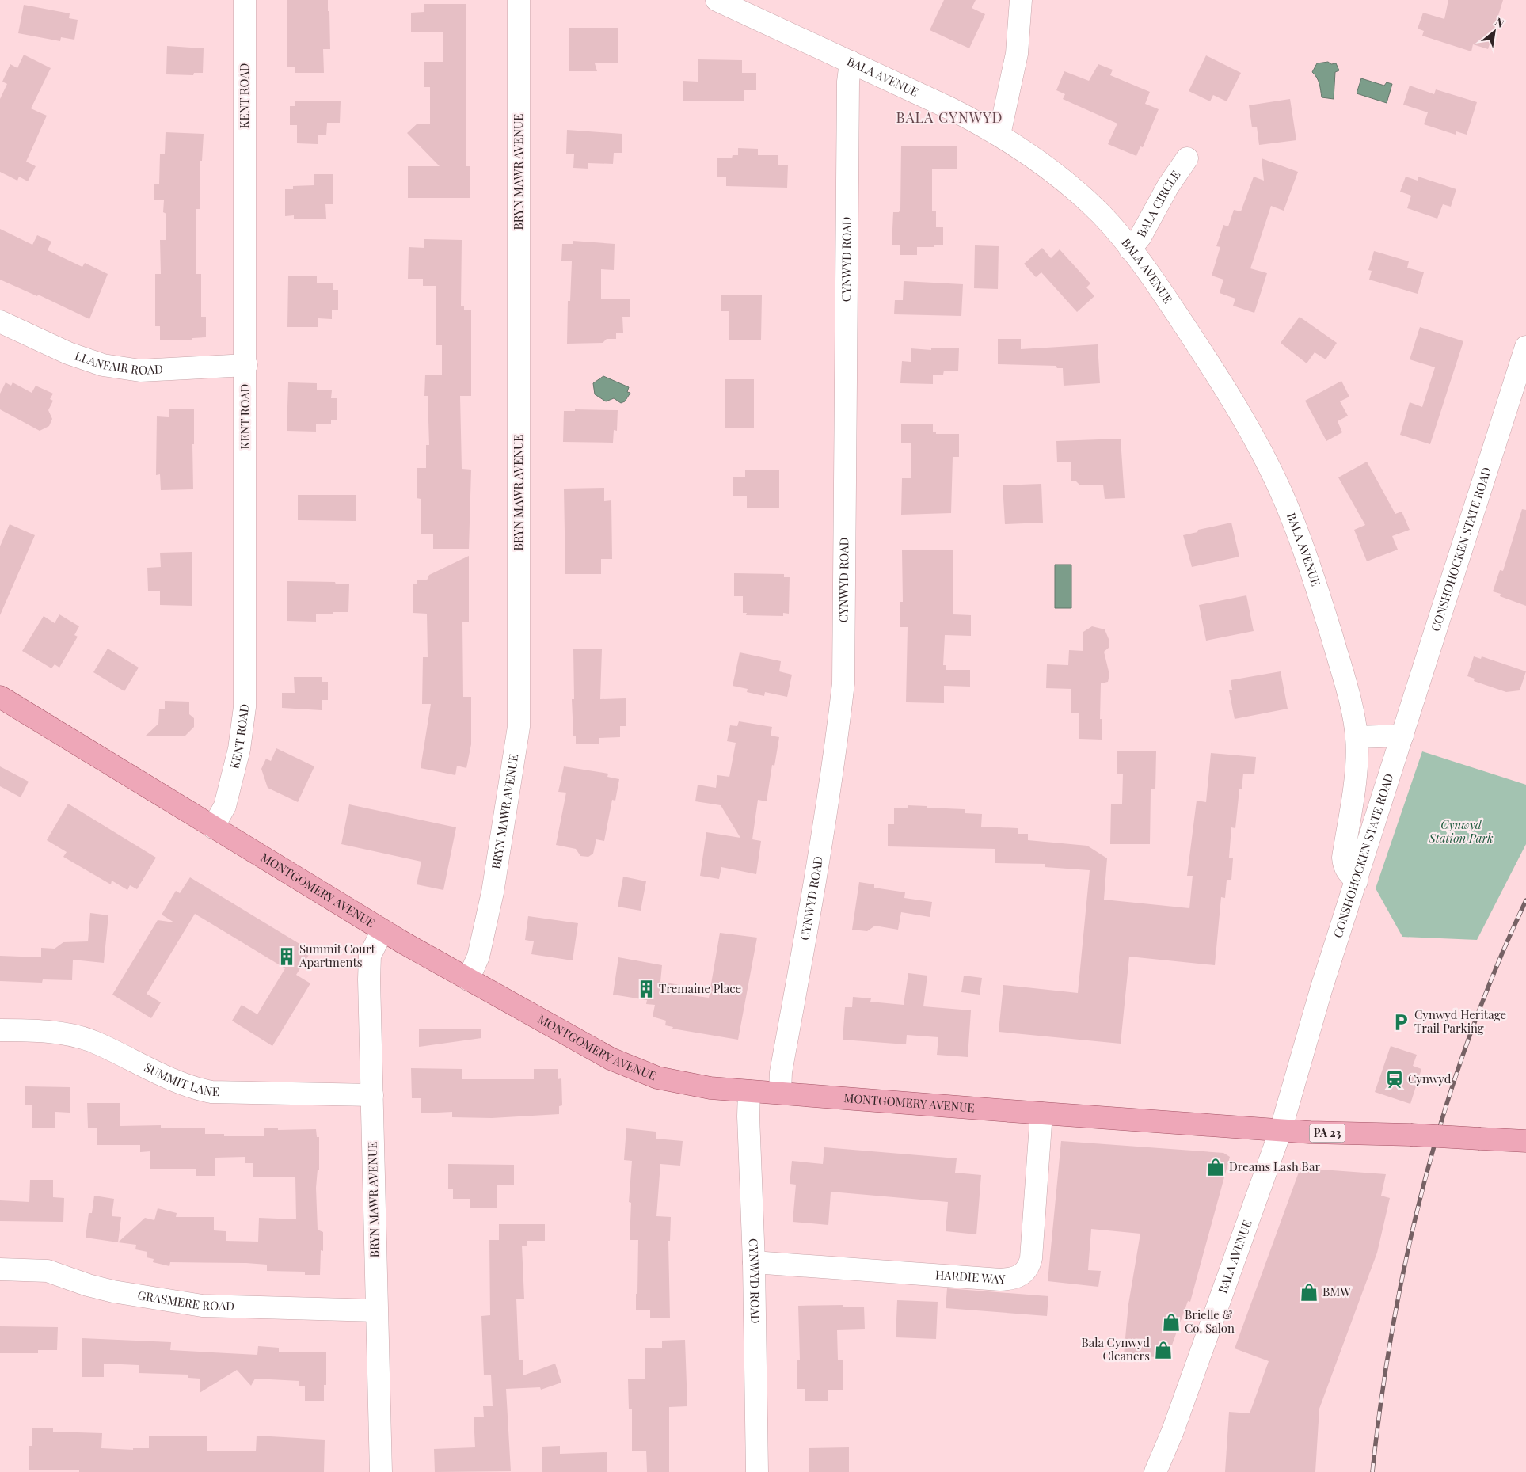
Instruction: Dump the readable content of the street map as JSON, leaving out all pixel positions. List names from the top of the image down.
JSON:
{
  "streets": {
    "main road": ["MONTGOMERY AVENUE", "PA 23"],
    "street": [
      "BALA AVENUE",
      "KENT ROAD",
      "BRYN MAWR AVENUE",
      "BALA CIRCLE",
      "CYNWYD ROAD",
      "LLANFAIR ROAD",
      "CONSHOHOCKEN STATE ROAD",
      "SUMMIT LANE",
      "HARDIE WAY",
      "GRASMERE ROAD"
    ]
  },
  "crossings": [
    ["BALA AVENUE", "BALA CIRCLE"],
    ["BALA AVENUE", "CYNWYD ROAD"],
    ["BALA AVENUE", "CONSHOHOCKEN STATE ROAD"],
    ["BALA AVENUE", "MONTGOMERY AVENUE"],
    ["BALA AVENUE", "PA 23"],
    ["KENT ROAD", "LLANFAIR ROAD"],
    ["KENT ROAD", "MONTGOMERY AVENUE"],
    ["BRYN MAWR AVENUE", "MONTGOMERY AVENUE"],
    ["BRYN MAWR AVENUE", "SUMMIT LANE"],
    ["BRYN MAWR AVENUE", "GRASMERE ROAD"],
    ["CYNWYD ROAD", "MONTGOMERY AVENUE"],
    ["CYNWYD ROAD", "HARDIE WAY"],
    ["CONSHOHOCKEN STATE ROAD", "MONTGOMERY AVENUE"],
    ["CONSHOHOCKEN STATE ROAD", "PA 23"],
    ["MONTGOMERY AVENUE", "PA 23"],
    ["MONTGOMERY AVENUE", "HARDIE WAY"]
  ],
  "districts": ["BALA CYNWYD"],
  "parks": ["Cynwyd Station Park"],
  "places": {
    "building": ["Summit Court Apartments", "Tremaine Place"],
    "parking": ["Cynwyd Heritage Trail Parking"],
    "station": ["Cynwyd"],
    "shop": [
      "Dreams Lash Bar",
      "BMW",
      "Brielle & Co. Salon",
      "Bala Cynwyd Cleaners"
    ]
  },
  "north": "top right"
}
